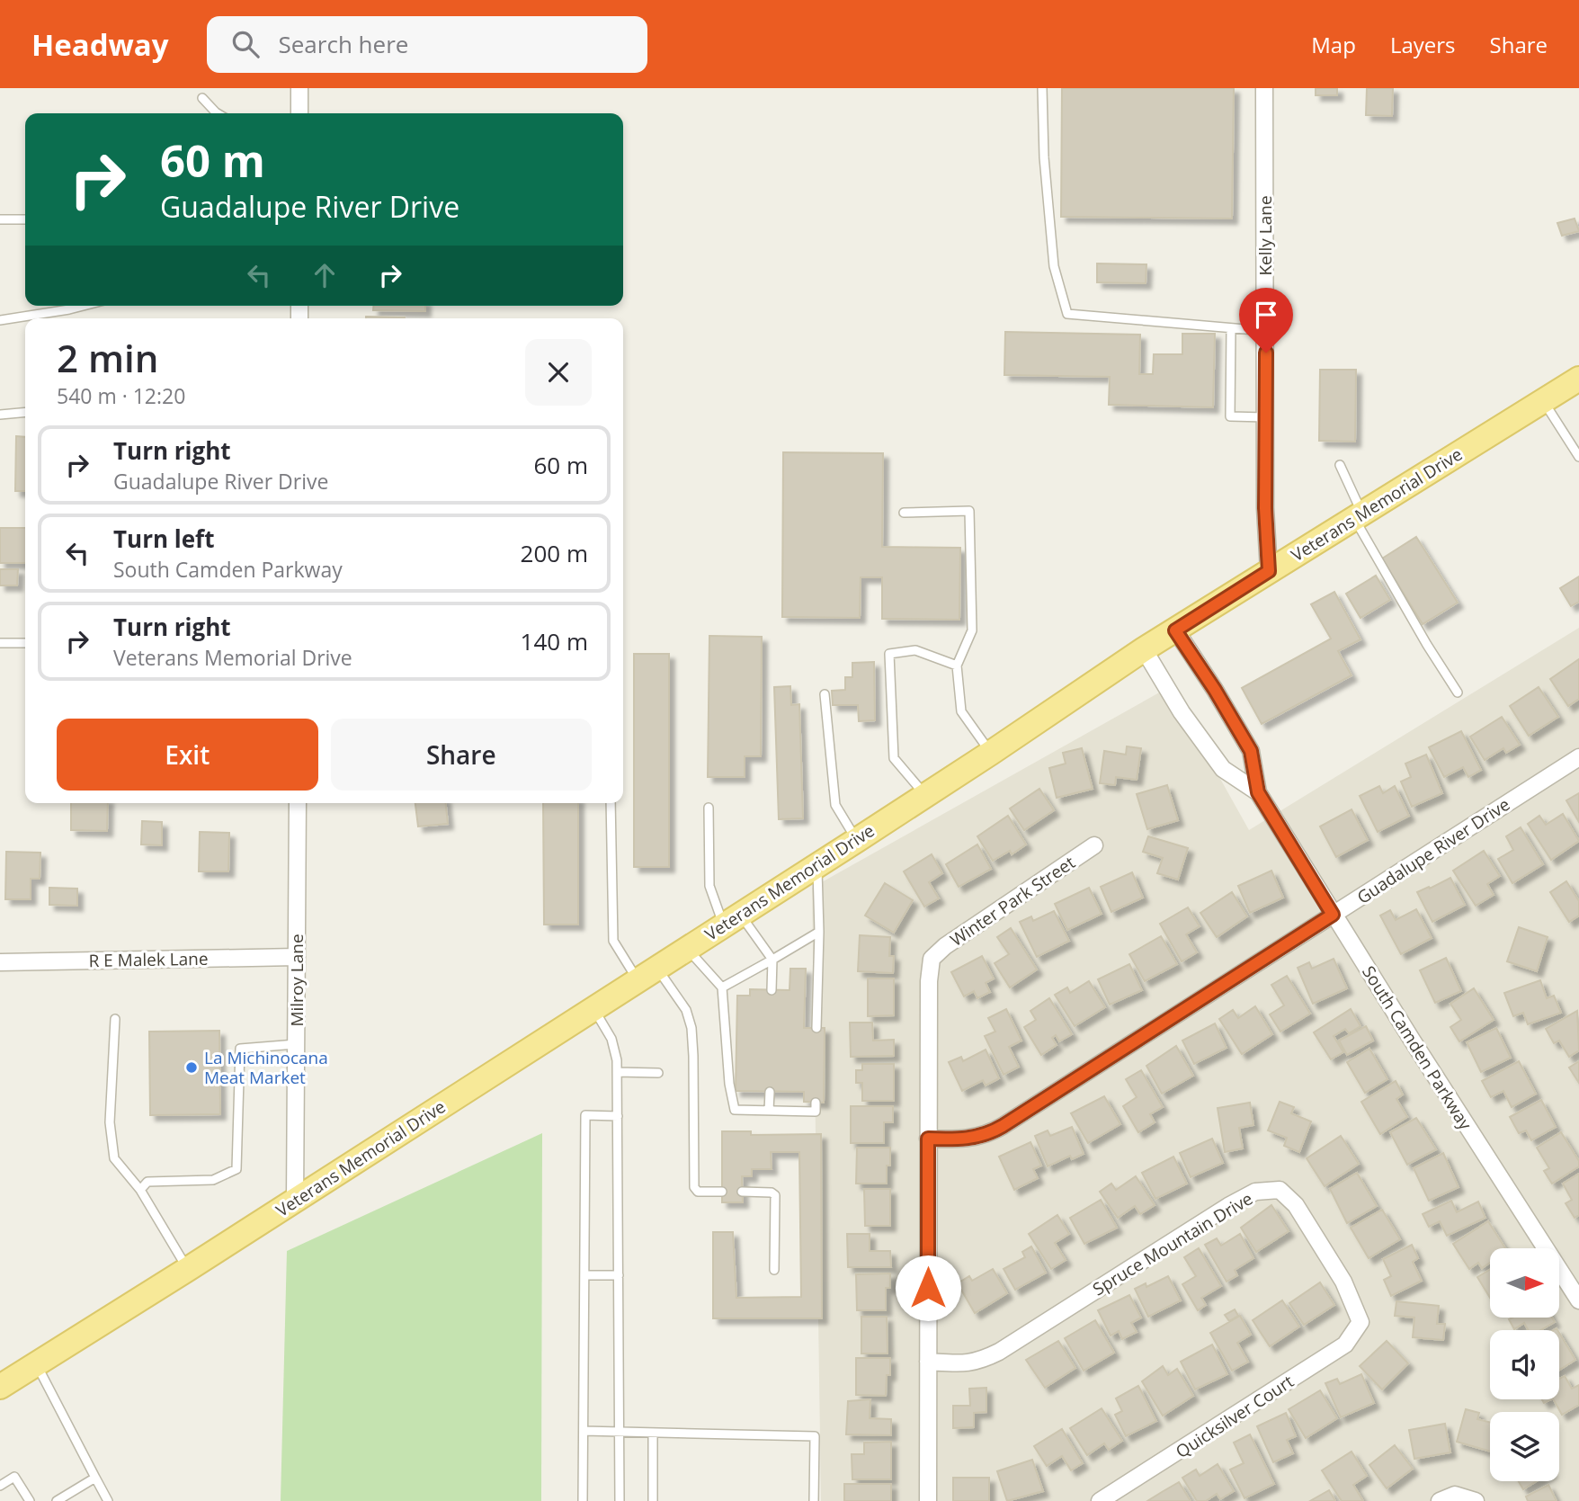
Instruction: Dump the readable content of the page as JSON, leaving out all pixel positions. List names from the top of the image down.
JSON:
{
  "streets": {
    "main road": ["Veterans Memorial Drive"],
    "street": [
      "Kelly Lane",
      "Guadalupe River Drive",
      "Winter Park Street",
      "R E Malek Lane",
      "Milroy Lane",
      "South Camden Parkway",
      "Spruce Mountain Drive",
      "Quicksilver Court"
    ]
  },
  "crossings": [
    ["Kelly Lane", "Veterans Memorial Drive"],
    ["Veterans Memorial Drive", "Milroy Lane"],
    ["Veterans Memorial Drive", "South Camden Parkway"],
    ["Guadalupe River Drive", "Winter Park Street"],
    ["Guadalupe River Drive", "South Camden Parkway"],
    ["R E Malek Lane", "Milroy Lane"],
    ["Spruce Mountain Drive", "Quicksilver Court"]
  ],
  "places": ["La Michinocana Meat Market"],
  "north": "right",
  "page": {
    "header": "Headway",
    "search": "Search here",
    "nav": ["Map", "Layers", "Share"],
    "turn": ["60 m", "Guadalupe River Drive"],
    "heading": ["2 min", "540 m · 12:20"],
    "list": [
      {
        "name": "Turn right",
        "note": "Guadalupe River Drive",
        "value": "60 m"
      },
      {
        "name": "Turn left",
        "note": "South Camden Parkway",
        "value": "200 m"
      },
      {
        "name": "Turn right",
        "note": "Veterans Memorial Drive",
        "value": "140 m"
      }
    ],
    "buttons": ["Exit", "Share"]
  }
}
